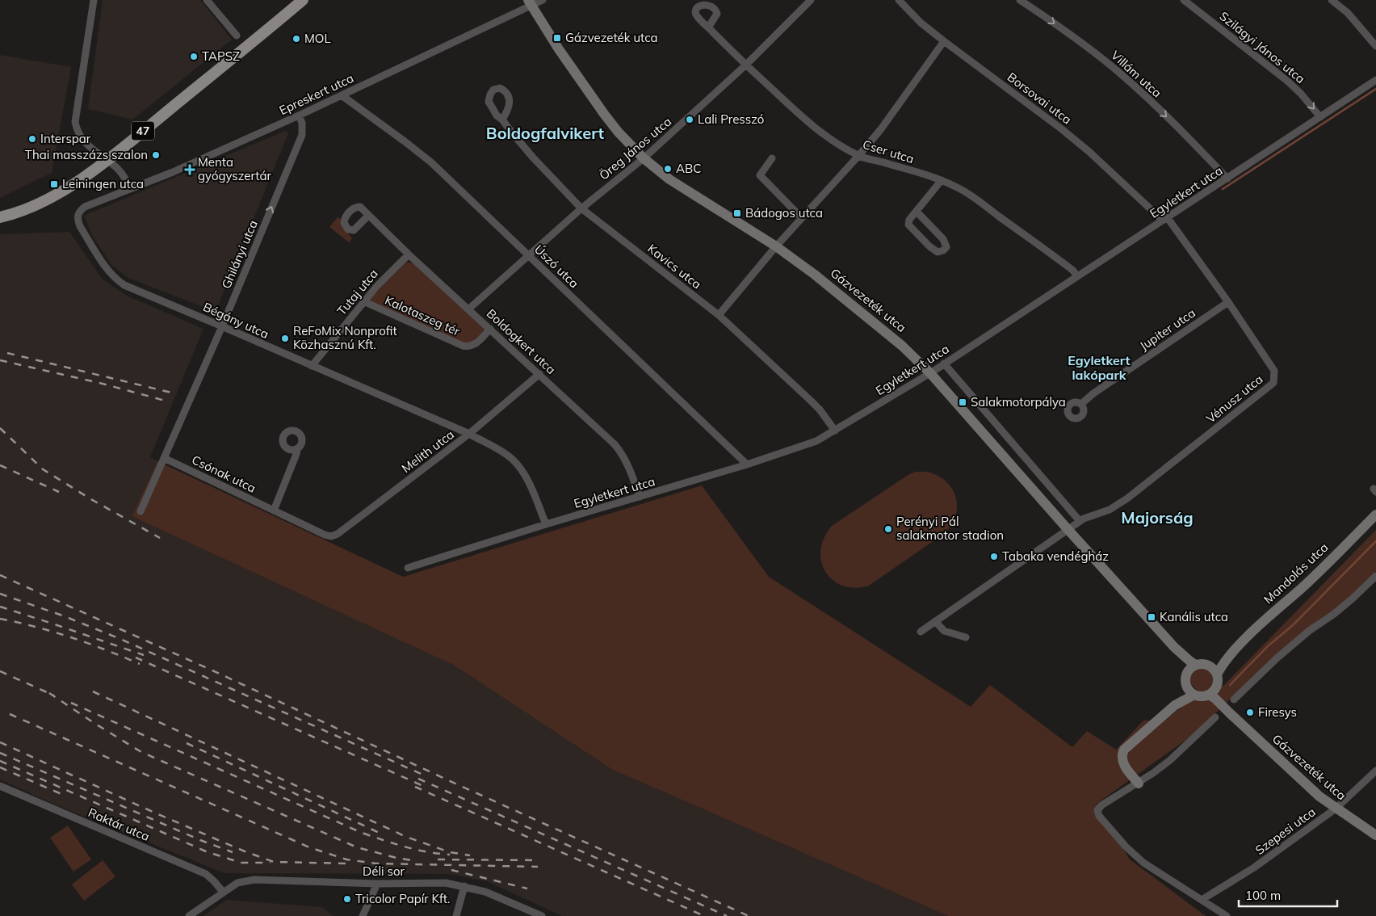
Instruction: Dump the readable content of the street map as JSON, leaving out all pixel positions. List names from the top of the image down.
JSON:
{
  "streets": {
    "main road": ["47"],
    "street": [
      "Szilágyi János utca",
      "Villám utca",
      "Epreskert utca",
      "Borsovai utca",
      "Öreg János utca",
      "Cser utca",
      "Egyletkert utca",
      "Ghilányi utca",
      "Úszó utca",
      "Kavics utca",
      "Tutaj utca",
      "Gázvezeték utca",
      "Kalotaszeg tér",
      "Bégány utca",
      "Jupiter utca",
      "Boldogkert utca",
      "Vénusz utca",
      "Melith utca",
      "Csónak utca",
      "Mandolás utca",
      "Raktár utca",
      "Szepesi utca",
      "Déli sor"
    ]
  },
  "crossings": [
    ["Szilágyi János utca", "Egyletkert utca"],
    ["Villám utca", "Egyletkert utca"],
    ["Epreskert utca", "Ghilányi utca"],
    ["Epreskert utca", "Úszó utca"],
    ["Epreskert utca", "Gázvezeték utca"],
    ["Epreskert utca", "Bégány utca"],
    ["Borsovai utca", "Egyletkert utca"],
    ["Borsovai utca", "Vénusz utca"],
    ["Öreg János utca", "Cser utca"],
    ["Öreg János utca", "Úszó utca"],
    ["Öreg János utca", "Kavics utca"],
    ["Öreg János utca", "Gázvezeték utca"],
    ["Öreg János utca", "Boldogkert utca"],
    ["Cser utca", "Egyletkert utca"],
    ["Egyletkert utca", "Úszó utca"],
    ["Egyletkert utca", "Kavics utca"],
    ["Egyletkert utca", "Gázvezeték utca"],
    ["Egyletkert utca", "Bégány utca"],
    ["Egyletkert utca", "Boldogkert utca"],
    ["Egyletkert utca", "Vénusz utca"],
    ["Ghilányi utca", "Bégány utca"],
    ["Ghilányi utca", "Csónak utca"],
    ["Tutaj utca", "Kalotaszeg tér"],
    ["Tutaj utca", "Bégány utca"],
    ["Tutaj utca", "Boldogkert utca"],
    ["Gázvezeték utca", "Vénusz utca"],
    ["Gázvezeték utca", "Mandolás utca"],
    ["Gázvezeték utca", "Szepesi utca"],
    ["Kalotaszeg tér", "Boldogkert utca"],
    ["Bégány utca", "Melith utca"],
    ["Jupiter utca", "Vénusz utca"],
    ["Boldogkert utca", "Melith utca"],
    ["Melith utca", "Csónak utca"],
    ["Raktár utca", "Déli sor"]
  ],
  "one_way": ["Szilágyi János utca", "Villám utca", "Ghilányi utca"],
  "districts": ["Boldogfalvikert", "Egyletkert lakópark", "Majorság"],
  "places": {
    "transit": [
      "Gázvezeték utca",
      "Leiningen utca",
      "Bádogos utca",
      "Salakmotorpálya",
      "Kanális utca"
    ],
    "other": [
      "MOL",
      "TAPSZ",
      "Lali Presszó",
      "Interspar",
      "Thai masszázs szalon",
      "ABC",
      "ReFoMix Nonprofit Közhasznú Kft.",
      "Perényi Pál salakmotor stadion",
      "Tabaka vendégház",
      "Firesys",
      "Tricolor Papír Kft."
    ],
    "health": ["Menta gyógyszertár"]
  },
  "scale_bar": "100 m"
}
